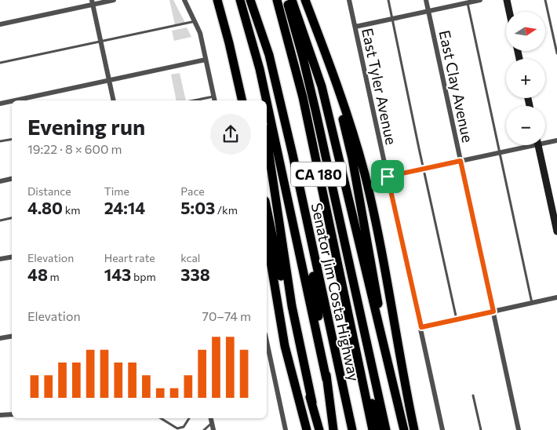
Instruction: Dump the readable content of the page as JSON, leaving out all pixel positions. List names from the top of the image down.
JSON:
{
  "streets": {
    "highway": ["CA 180", "Senator Jim Costa Highway"],
    "street": ["East Tyler Avenue", "East Clay Avenue"]
  },
  "north": "right",
  "page": {
    "map_buttons": ["+", "−"],
    "heading": ["Evening run", "19:22 · 8 × 600 m"],
    "stats": [
      ["Distance", "4.80 km"],
      ["Time", "24:14"],
      ["Pace", "5:03 /km"],
      ["Elevation", "48 m"],
      ["Heart rate", "143 bpm"],
      ["kcal", "338"]
    ],
    "chart": ["Elevation", "70–74 m"]
  }
}
